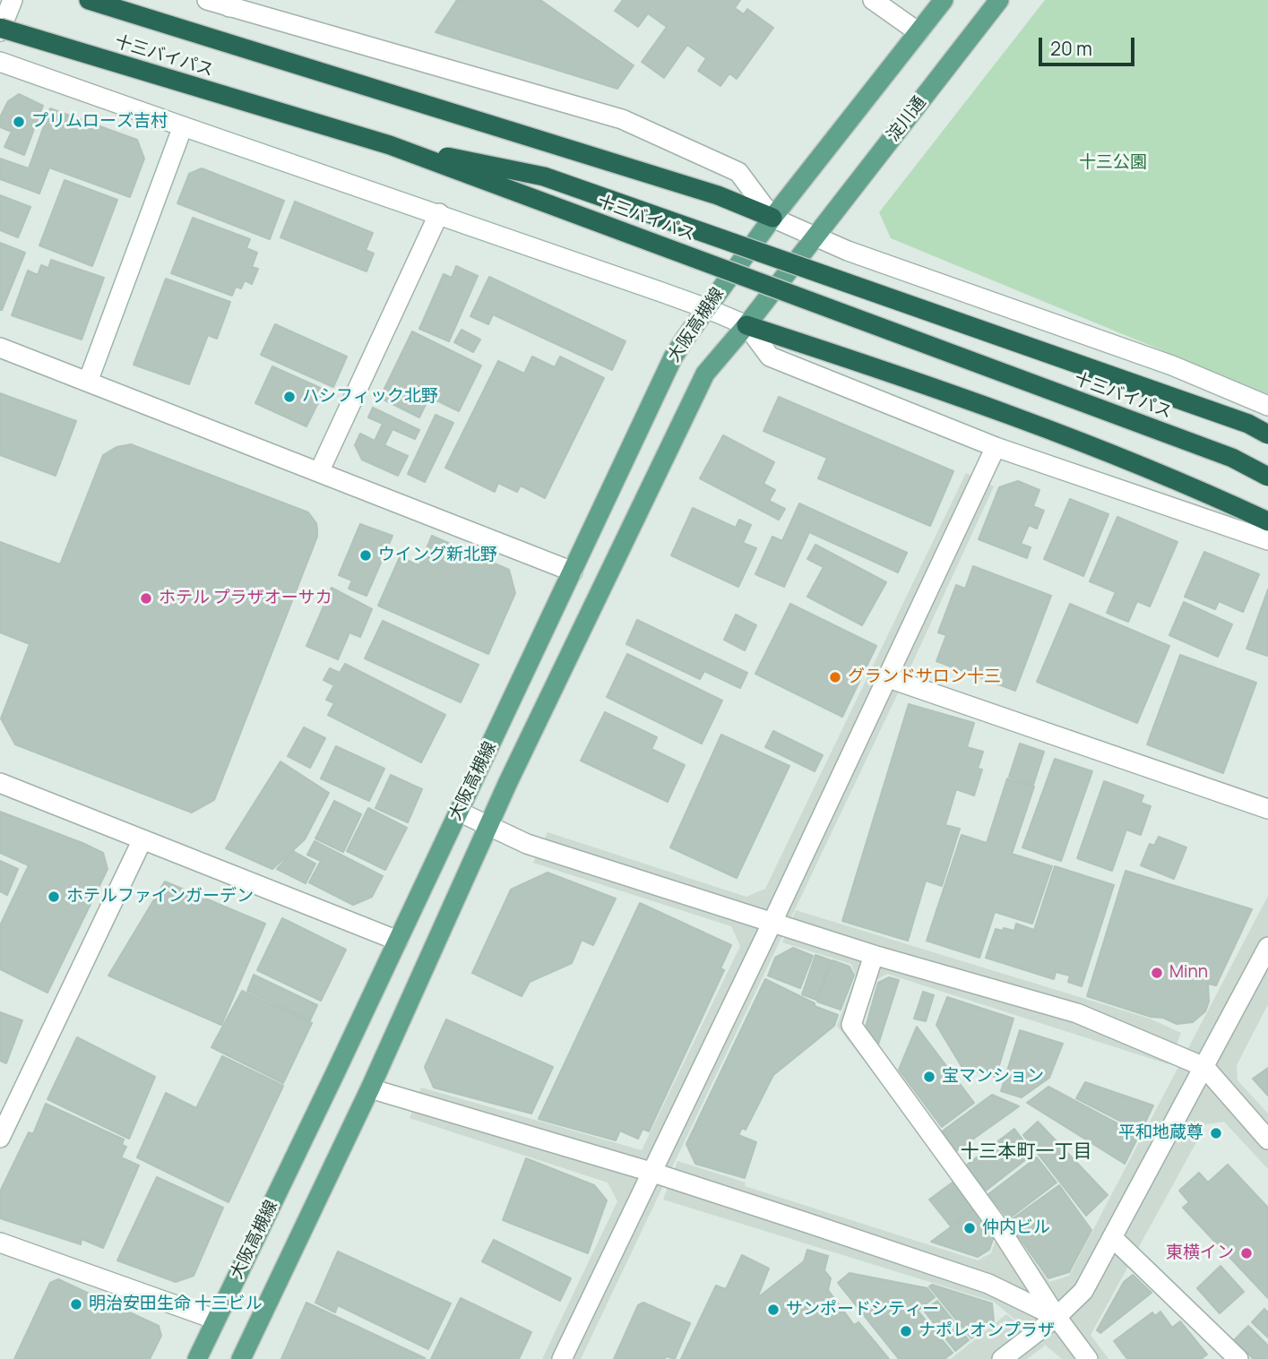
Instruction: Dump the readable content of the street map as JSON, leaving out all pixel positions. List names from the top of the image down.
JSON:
{
  "streets": {
    "highway": ["十三バイパス"],
    "main road": ["淀川通", "大阪高槻線"]
  },
  "crossings": [
    ["淀川通", "大阪高槻線"]
  ],
  "districts": ["十三本町一丁目"],
  "parks": ["十三公園"],
  "places": [
    "プリムローズ吉村",
    "ハシフィック北野",
    "ウイング新北野",
    "ホテル プラザオーサカ",
    "グランドサロン十三",
    "ホテルファインガーデン",
    "Minn",
    "宝マンション",
    "平和地蔵尊",
    "仲内ビル",
    "東横イン",
    "明治安田生命 十三ビル",
    "サンポードシティー",
    "ナポレオンプラザ"
  ],
  "scale_bar": "20 m"
}
